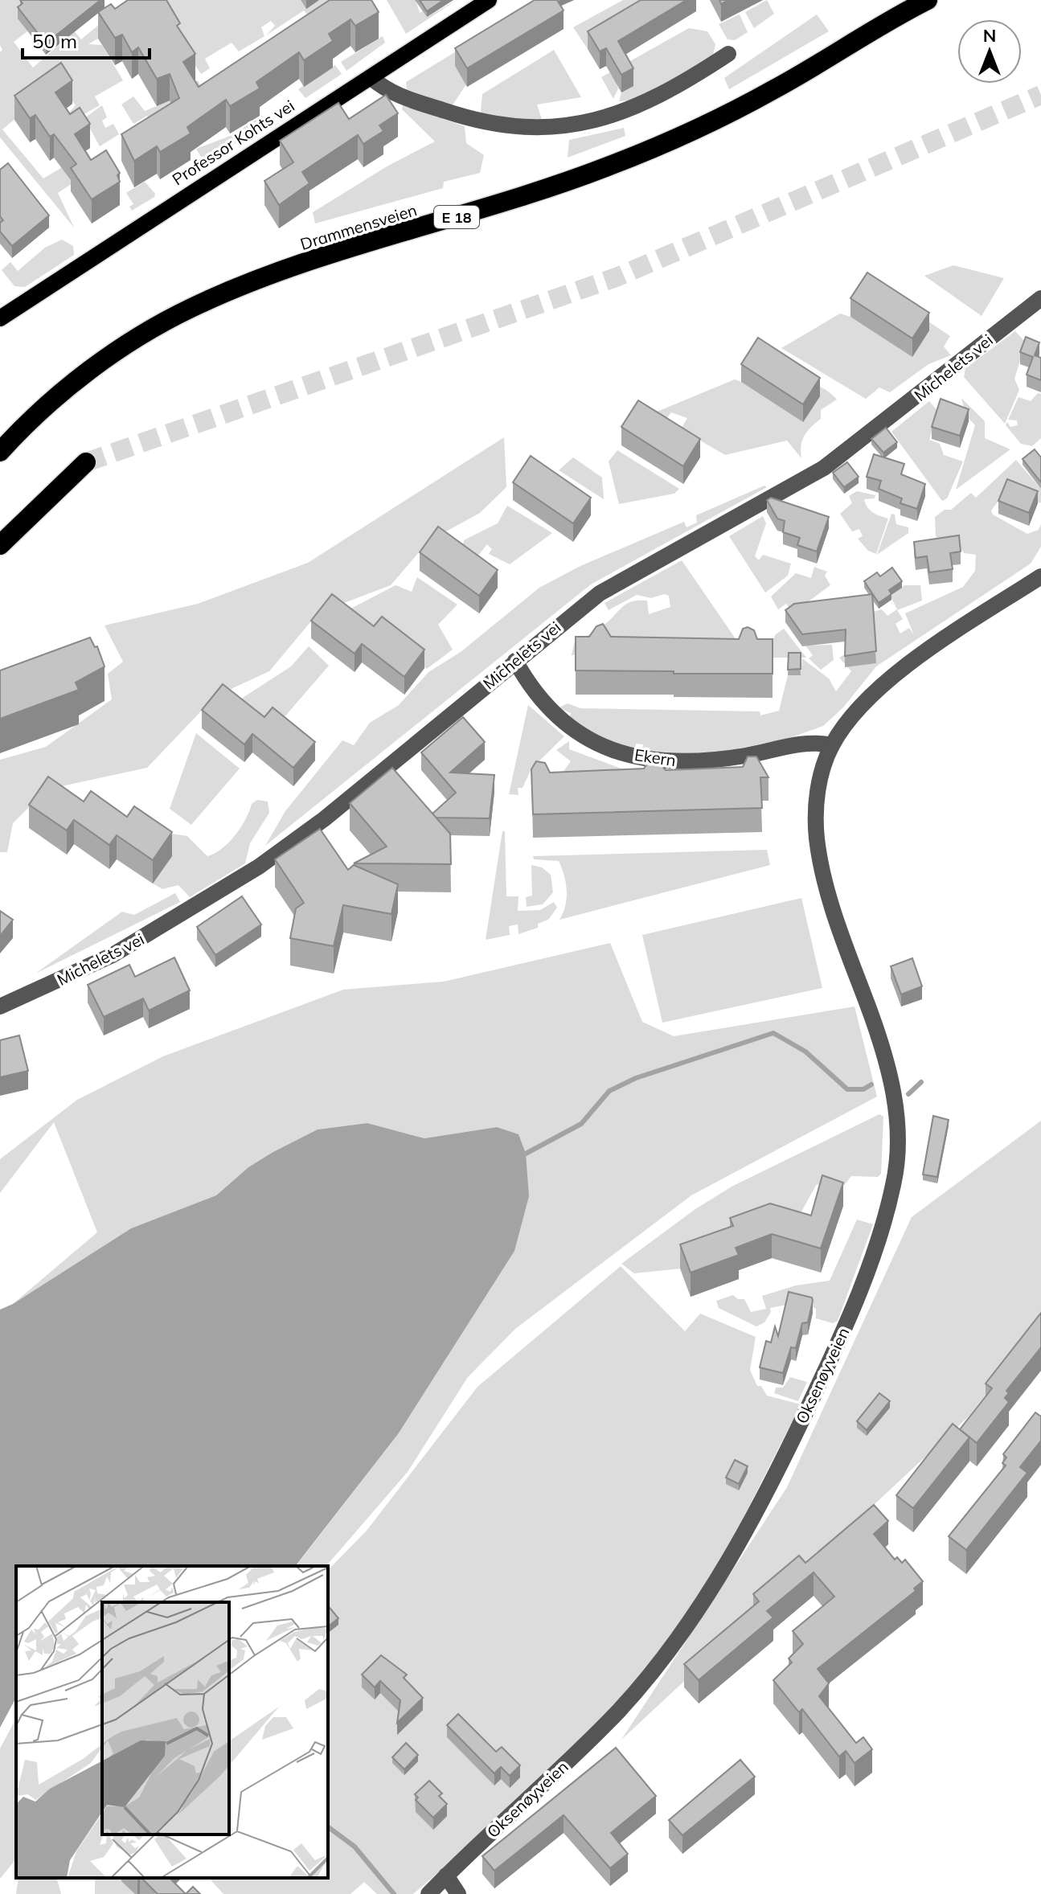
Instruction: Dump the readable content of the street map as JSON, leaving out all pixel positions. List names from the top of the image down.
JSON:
{
  "streets": {
    "highway": ["E 18", "Drammensveien"],
    "main road": ["Professor Kohts vei"],
    "street": ["Michelets vei", "Ekern", "Oksenøyveien"]
  },
  "crossings": [
    ["Michelets vei", "Ekern"],
    ["Ekern", "Oksenøyveien"]
  ],
  "scale_bar": "50 m",
  "north": "top"
}
